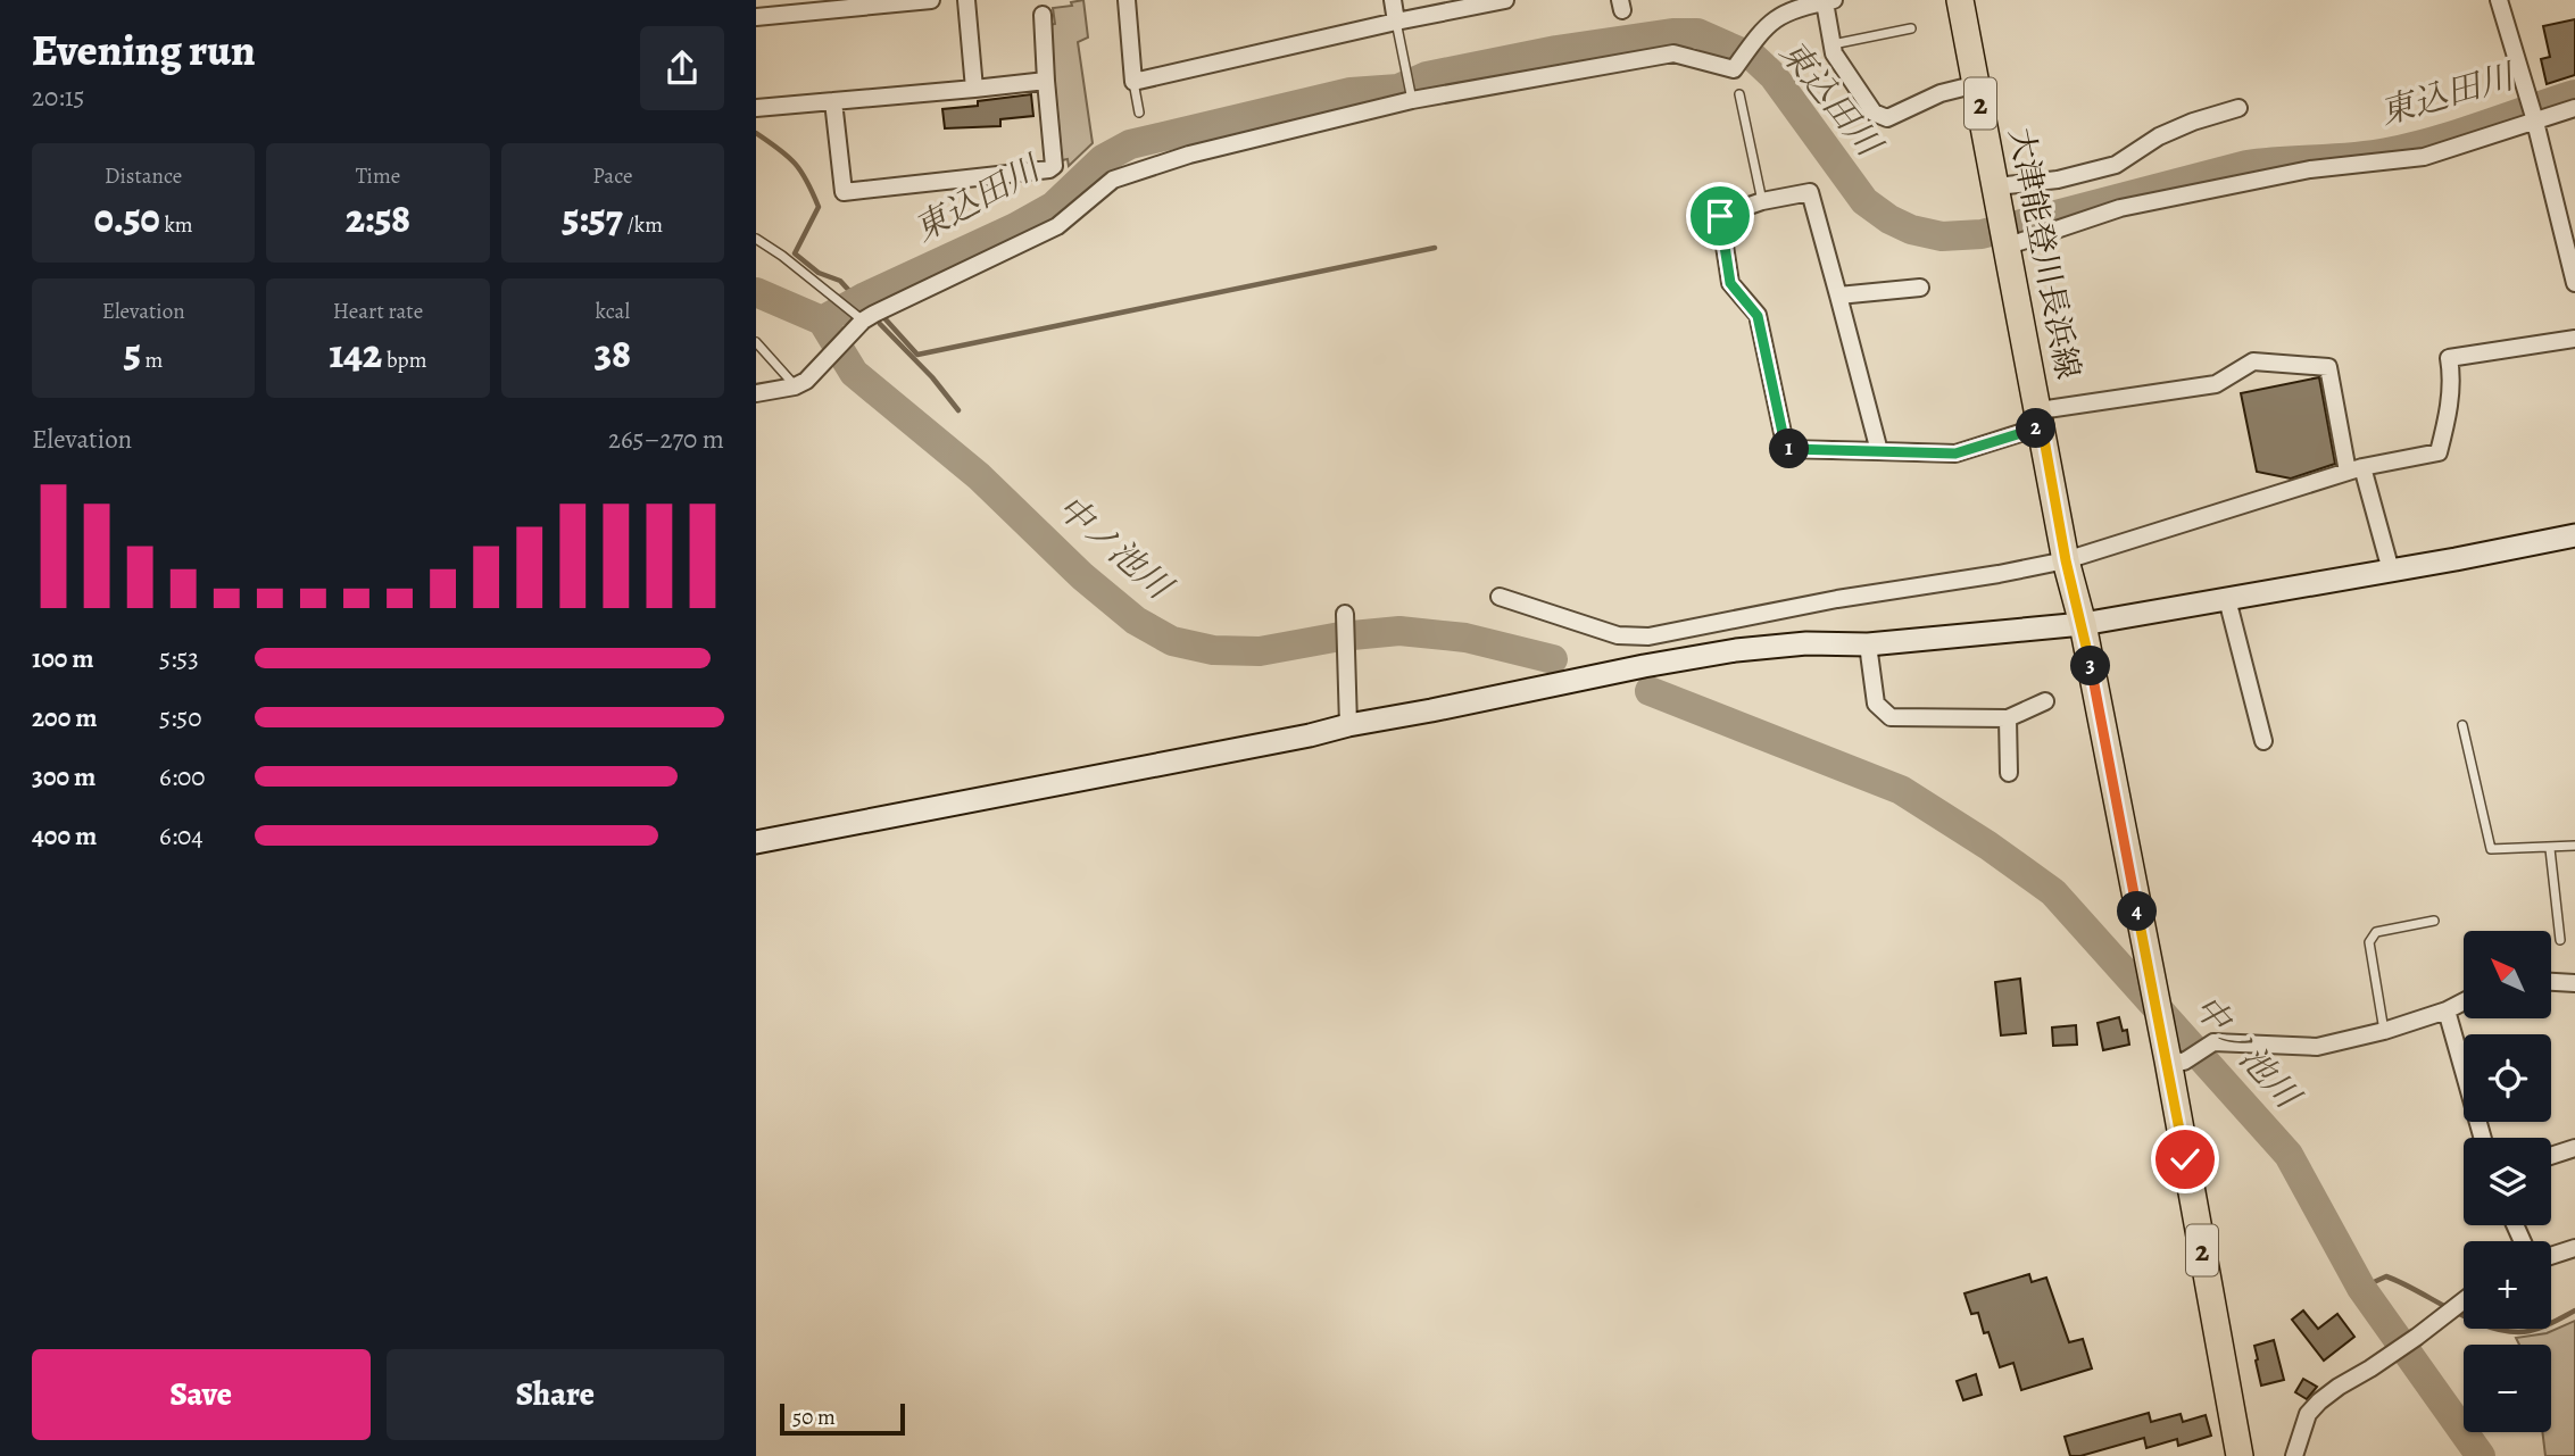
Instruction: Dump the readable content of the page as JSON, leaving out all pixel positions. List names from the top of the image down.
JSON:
{
  "streets": {
    "main road": ["2", "大津能登川長浜線"]
  },
  "water": ["東込田川", "中ノ池川"],
  "scale_bar": "50 m",
  "north": "top left",
  "page": {
    "heading": ["Evening run", "20:15"],
    "stats": [
      ["Distance", "0.50 km"],
      ["Time", "2:58"],
      ["Pace", "5:57 /km"],
      ["Elevation", "5 m"],
      ["Heart rate", "142 bpm"],
      ["kcal", "38"]
    ],
    "chart": ["Elevation", "265–270 m"],
    "pins": [
      "2",
      "1",
      "3",
      "4"
    ],
    "list": [
      {
        "name": "100 m",
        "note": "5:53"
      },
      {
        "name": "200 m",
        "note": "5:50"
      },
      {
        "name": "300 m",
        "note": "6:00"
      },
      {
        "name": "400 m",
        "note": "6:04"
      }
    ],
    "map_buttons": ["+", "−"],
    "buttons": ["Save", "Share"],
    "scale": "50 m"
  }
}
